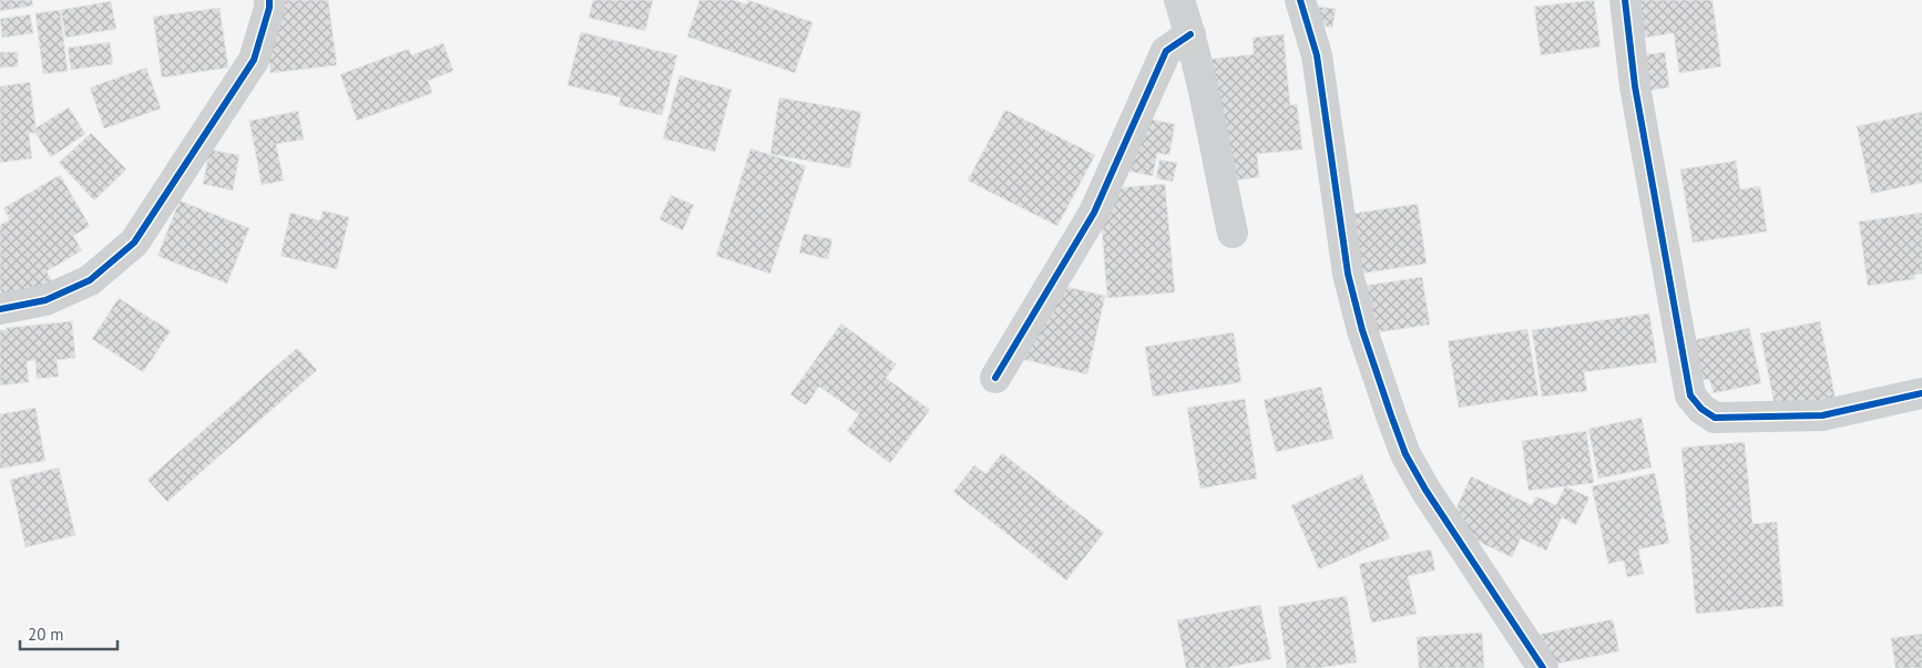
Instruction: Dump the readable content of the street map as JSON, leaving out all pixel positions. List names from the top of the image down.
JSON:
{
  "scale_bar": "20 m"
}
